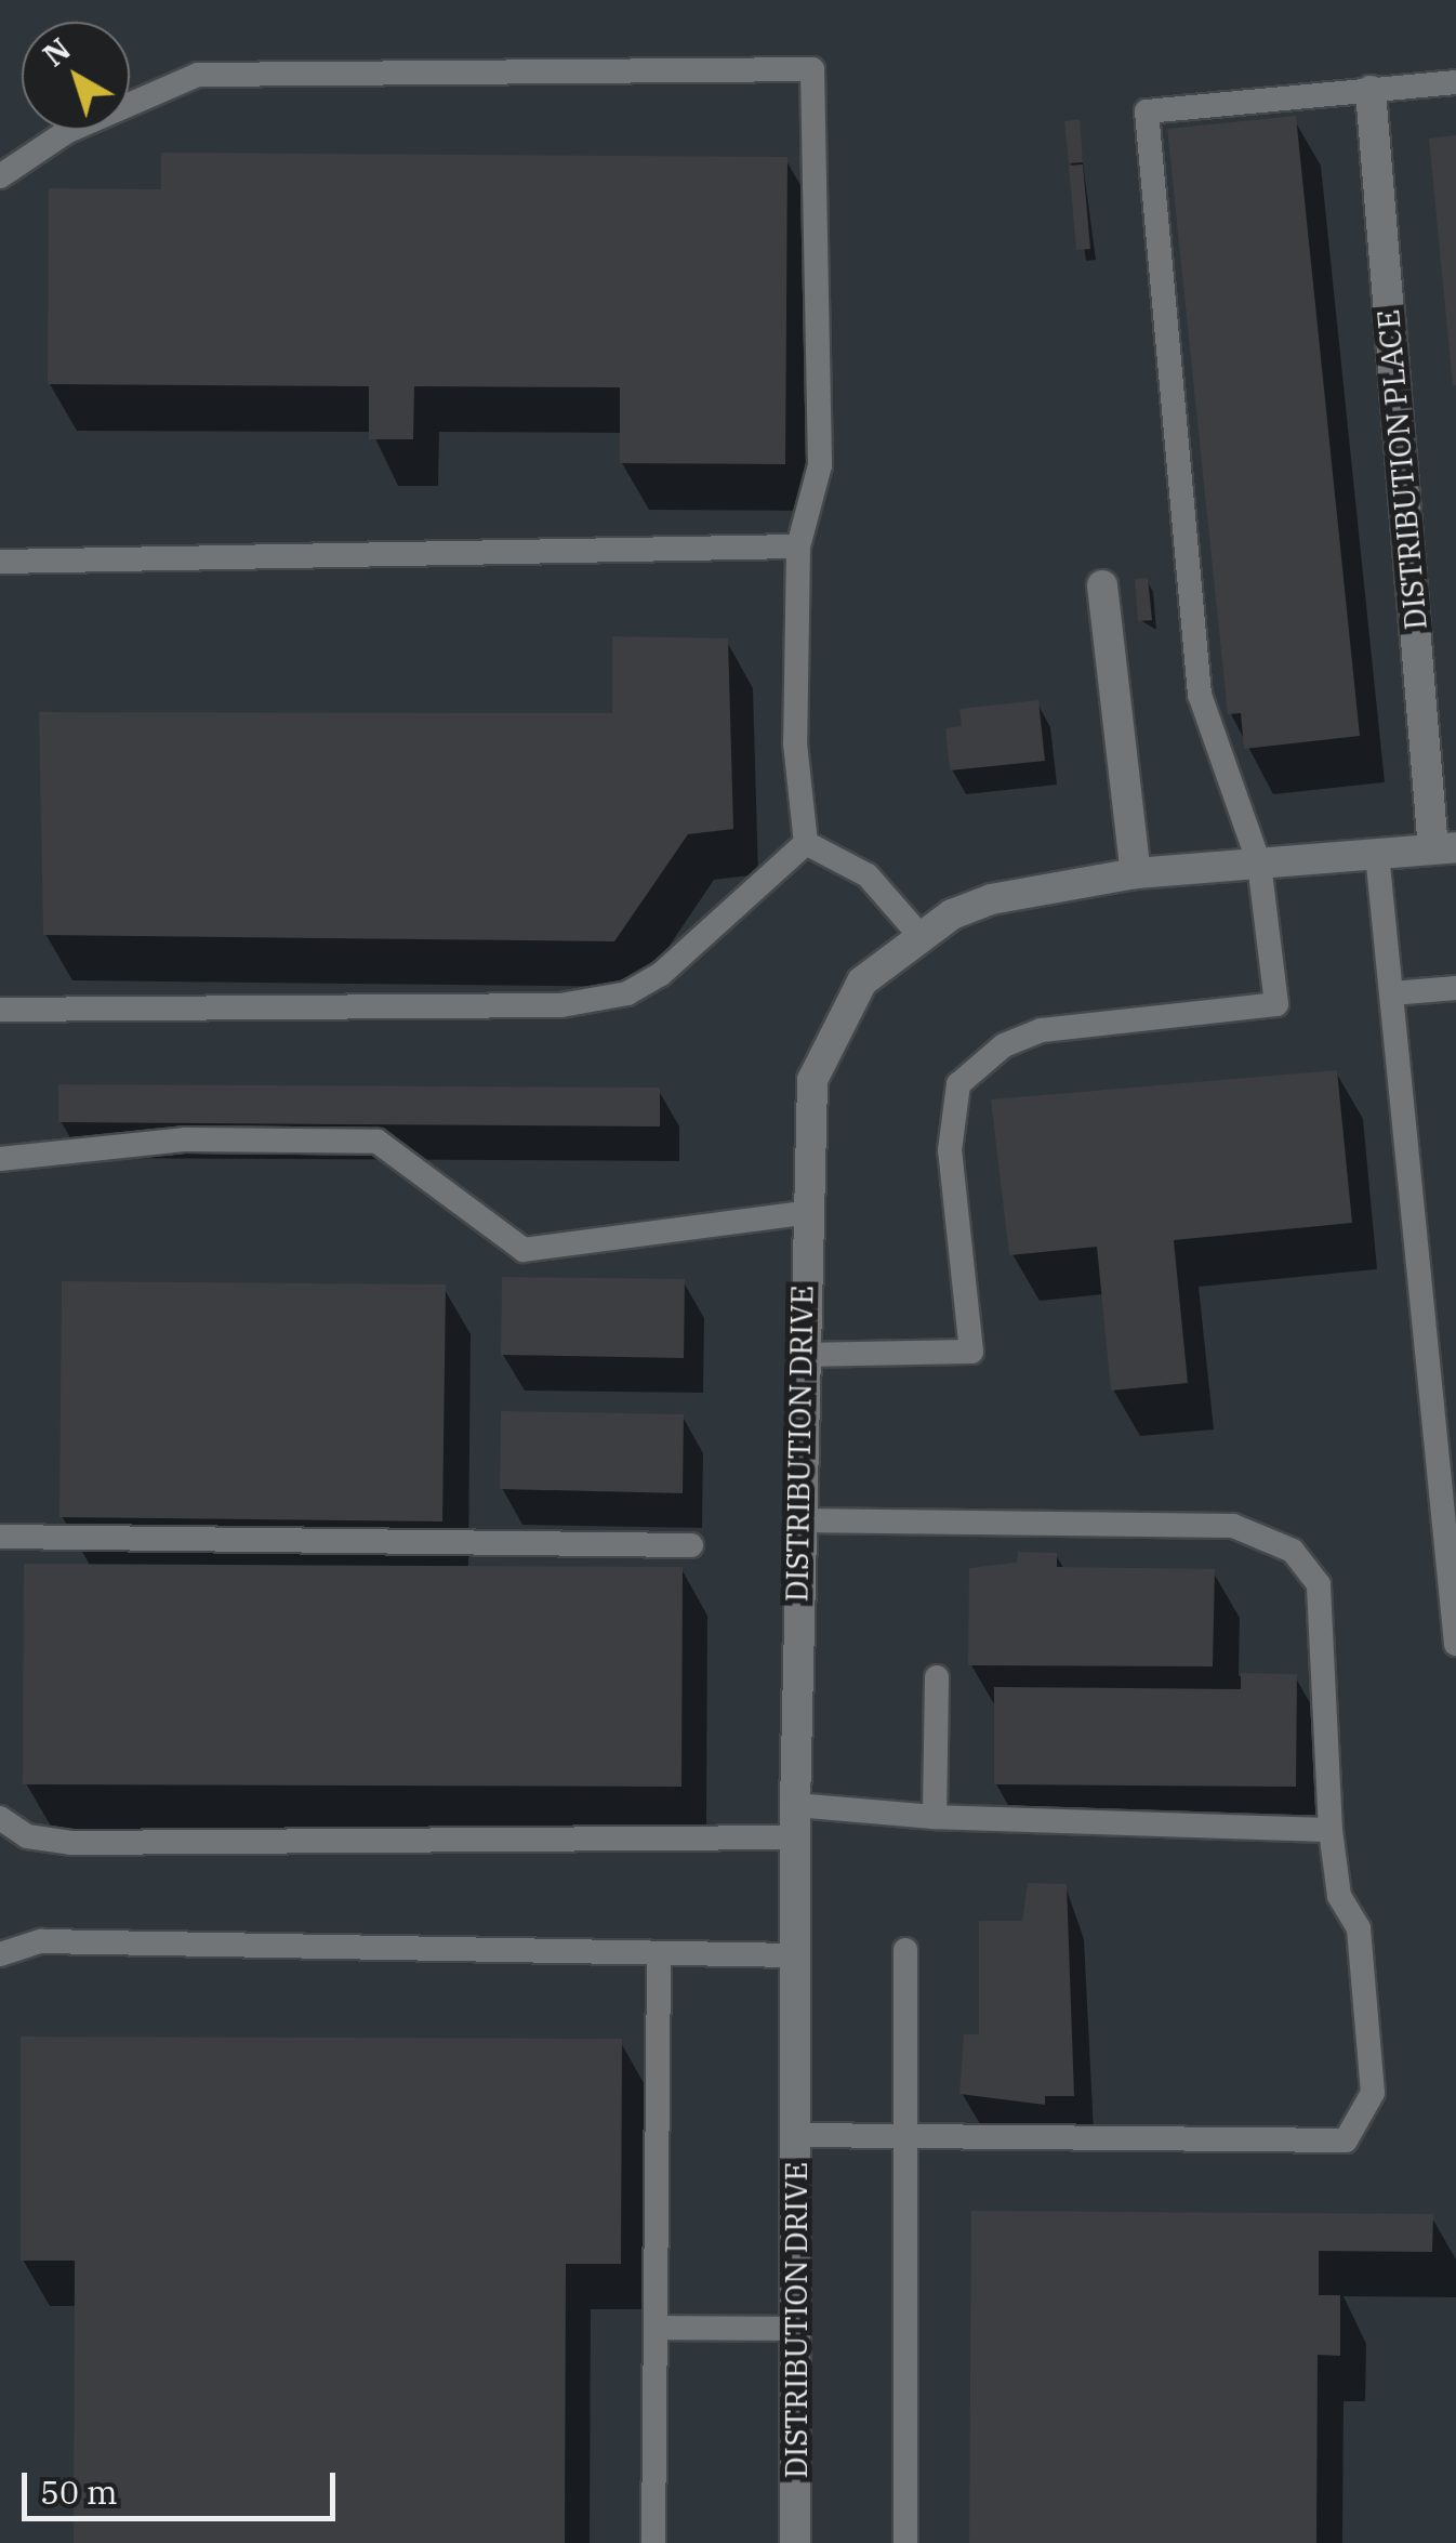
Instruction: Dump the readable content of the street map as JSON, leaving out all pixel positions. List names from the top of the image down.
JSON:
{
  "streets": {
    "street": ["DISTRIBUTION PLACE", "DISTRIBUTION DRIVE"]
  },
  "crossings": [
    ["DISTRIBUTION PLACE", "DISTRIBUTION DRIVE"]
  ],
  "scale_bar": "50 m",
  "north": "top left"
}
